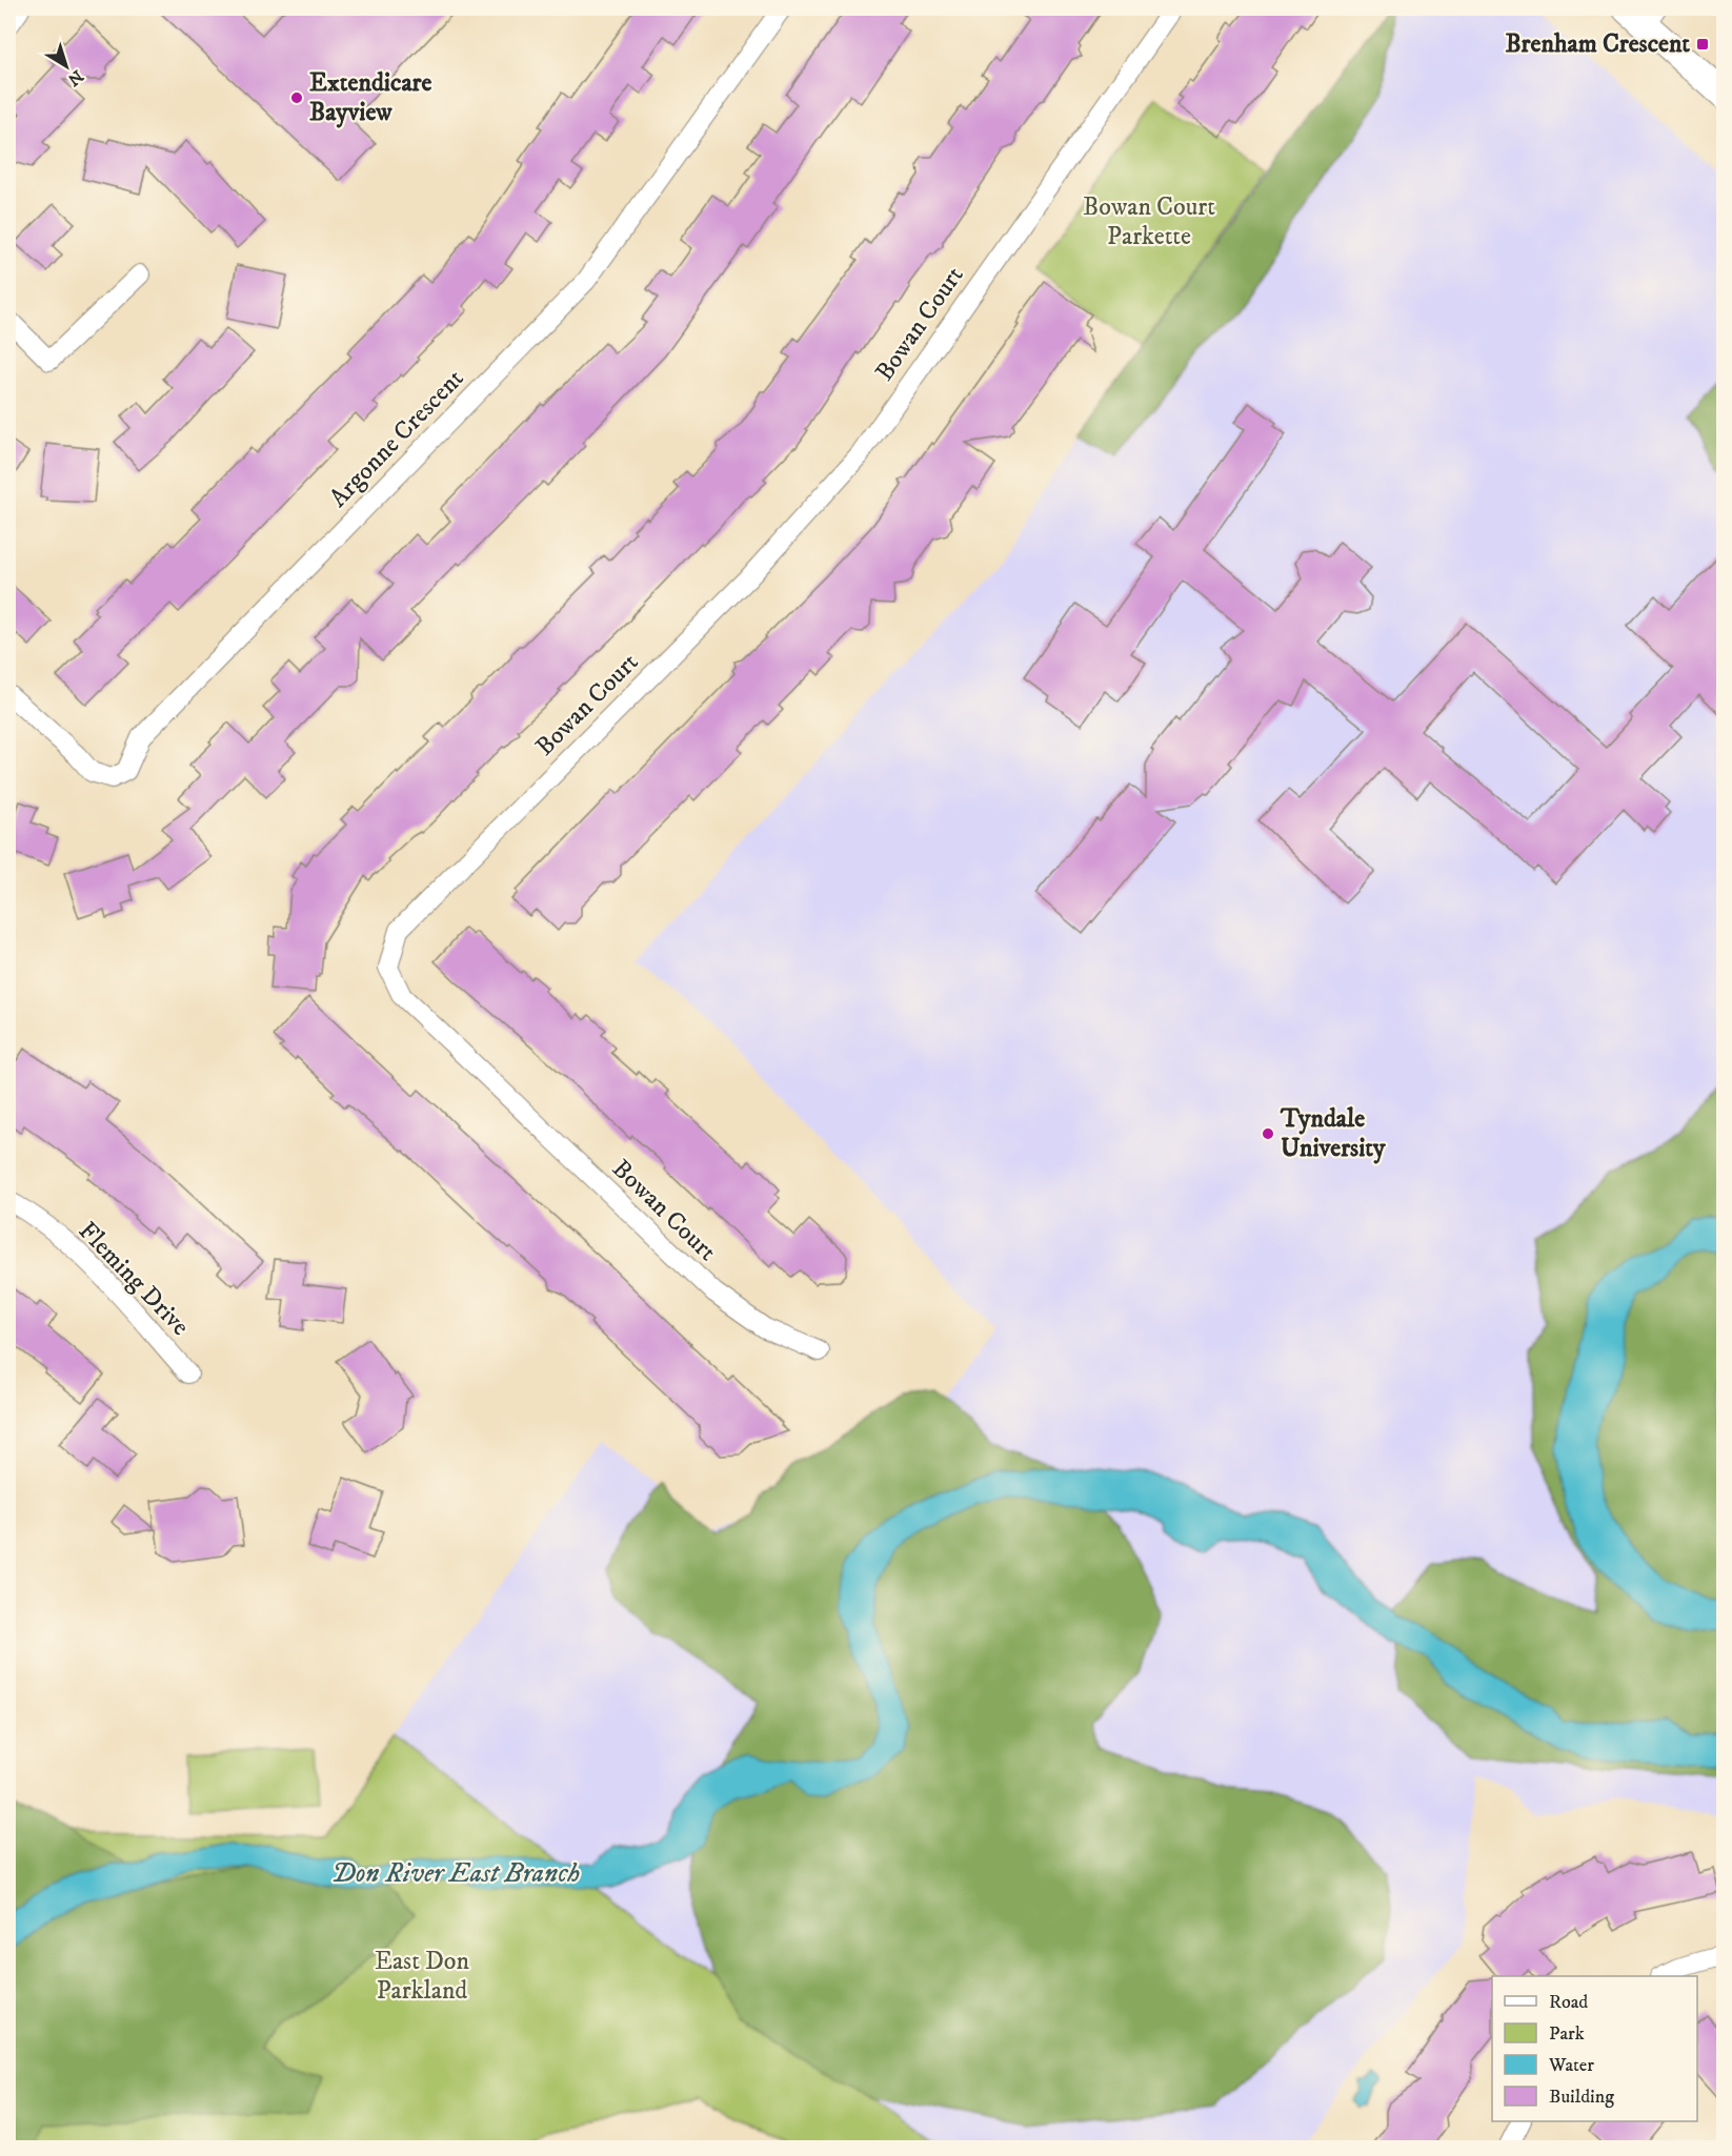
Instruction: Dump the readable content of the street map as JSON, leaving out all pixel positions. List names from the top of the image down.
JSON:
{
  "streets": {
    "street": ["Bowan Court", "Argonne Crescent", "Fleming Drive"]
  },
  "water": ["Don River East Branch"],
  "parks": ["Bowan Court Parkette", "East Don Parkland"],
  "places": {
    "transit": ["Brenham Crescent"],
    "other": ["Extendicare Bayview", "Tyndale University"]
  },
  "legend": [
    "Road",
    "Park",
    "Water",
    "Building"
  ],
  "north": "bottom right"
}
